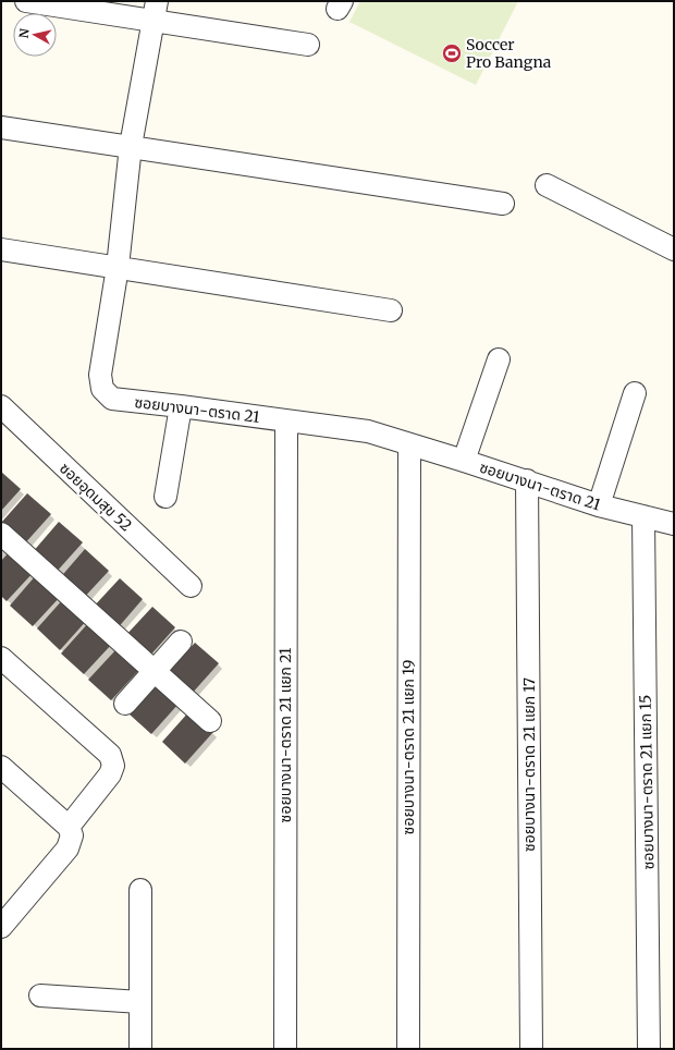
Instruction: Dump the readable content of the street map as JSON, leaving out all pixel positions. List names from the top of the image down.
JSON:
{
  "streets": {
    "street": [
      "ซอยบางนา-ตราด 21",
      "ซอยอุดมสุข 52",
      "ซอยบางนา-ตราด 21 แยก 21",
      "ซอยบางนา-ตราด 21 แยก 19",
      "ซอยบางนา-ตราด 21 แยก 17",
      "ซอยบางนา-ตราด 21 แยก 15"
    ]
  },
  "crossings": [
    ["ซอยบางนา-ตราด 21", "ซอยบางนา-ตราด 21 แยก 21"],
    ["ซอยบางนา-ตราด 21", "ซอยบางนา-ตราด 21 แยก 19"],
    ["ซอยบางนา-ตราด 21", "ซอยบางนา-ตราด 21 แยก 17"],
    ["ซอยบางนา-ตราด 21", "ซอยบางนา-ตราด 21 แยก 15"]
  ],
  "places": {
    "sports": ["Soccer Pro Bangna"]
  },
  "north": "left"
}
